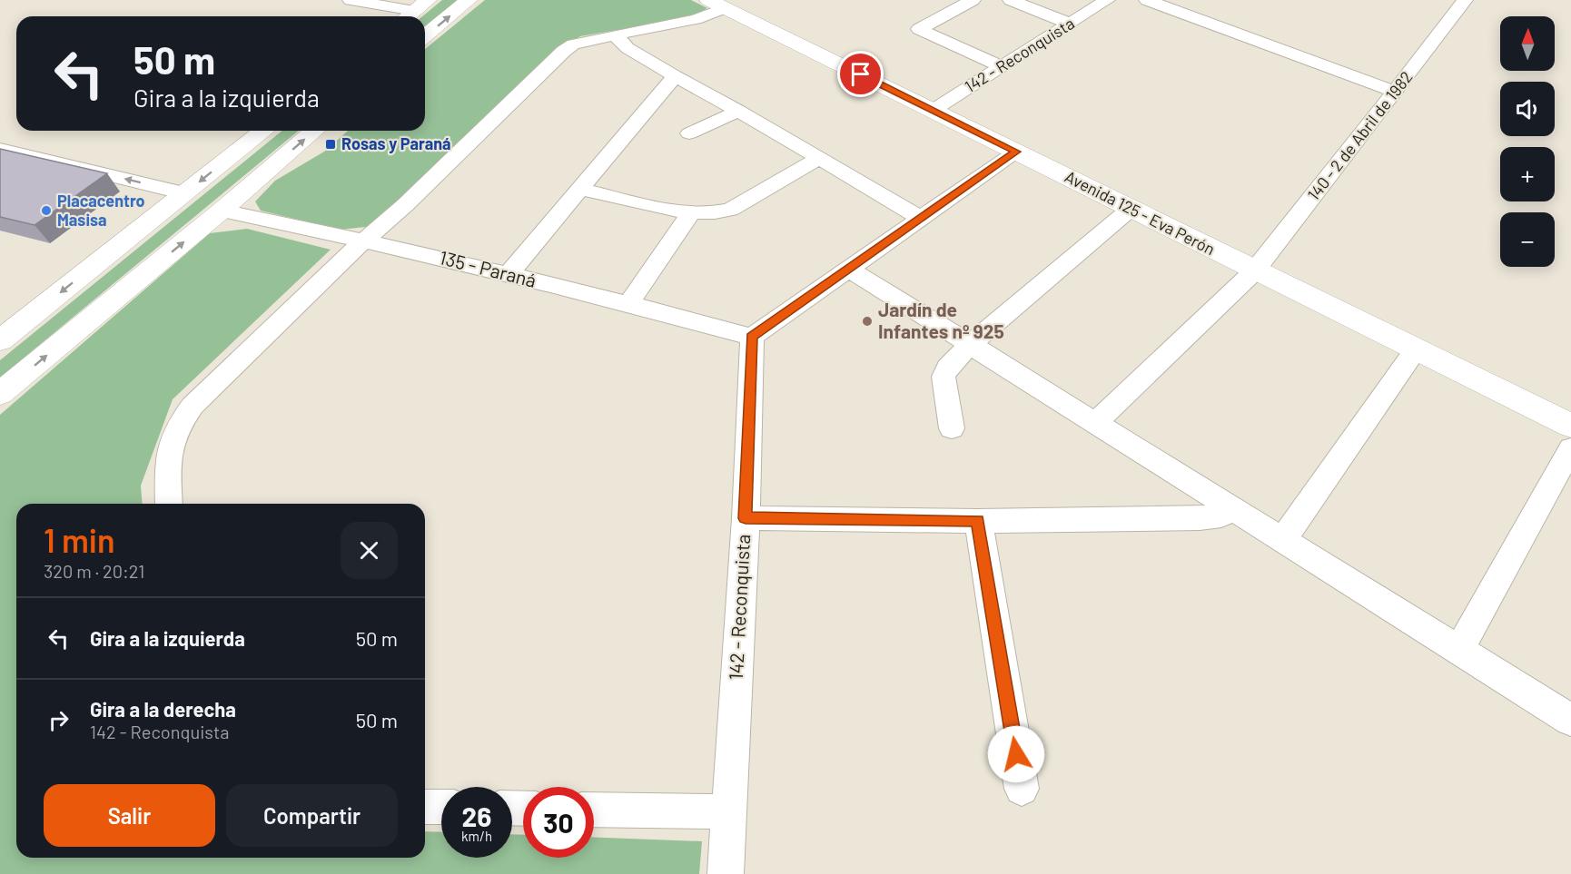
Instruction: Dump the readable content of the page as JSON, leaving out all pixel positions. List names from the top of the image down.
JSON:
{
  "streets": {
    "street": [
      "142 - Reconquista",
      "140 - 2 de Abril de 1982",
      "Avenida 125 - Eva Perón",
      "135 - Paraná"
    ]
  },
  "crossings": [
    ["142 - Reconquista", "Avenida 125 - Eva Perón"],
    ["142 - Reconquista", "135 - Paraná"],
    ["140 - 2 de Abril de 1982", "Avenida 125 - Eva Perón"]
  ],
  "places": {
    "transit": ["Rosas y Paraná"],
    "other": ["Placacentro Masisa", "Jardín de Infantes nº 925"]
  },
  "north": "top",
  "page": {
    "map_buttons": ["+", "−"],
    "turn": ["50 m", "Gira a la izquierda"],
    "heading": ["1 min", "320 m · 20:21"],
    "list": [
      {
        "name": "Gira a la izquierda",
        "value": "50 m"
      },
      {
        "name": "Gira a la derecha",
        "note": "142 - Reconquista",
        "value": "50 m"
      }
    ],
    "buttons": ["Salir", "Compartir"],
    "speed": "26 km/h",
    "limit": "30"
  }
}
